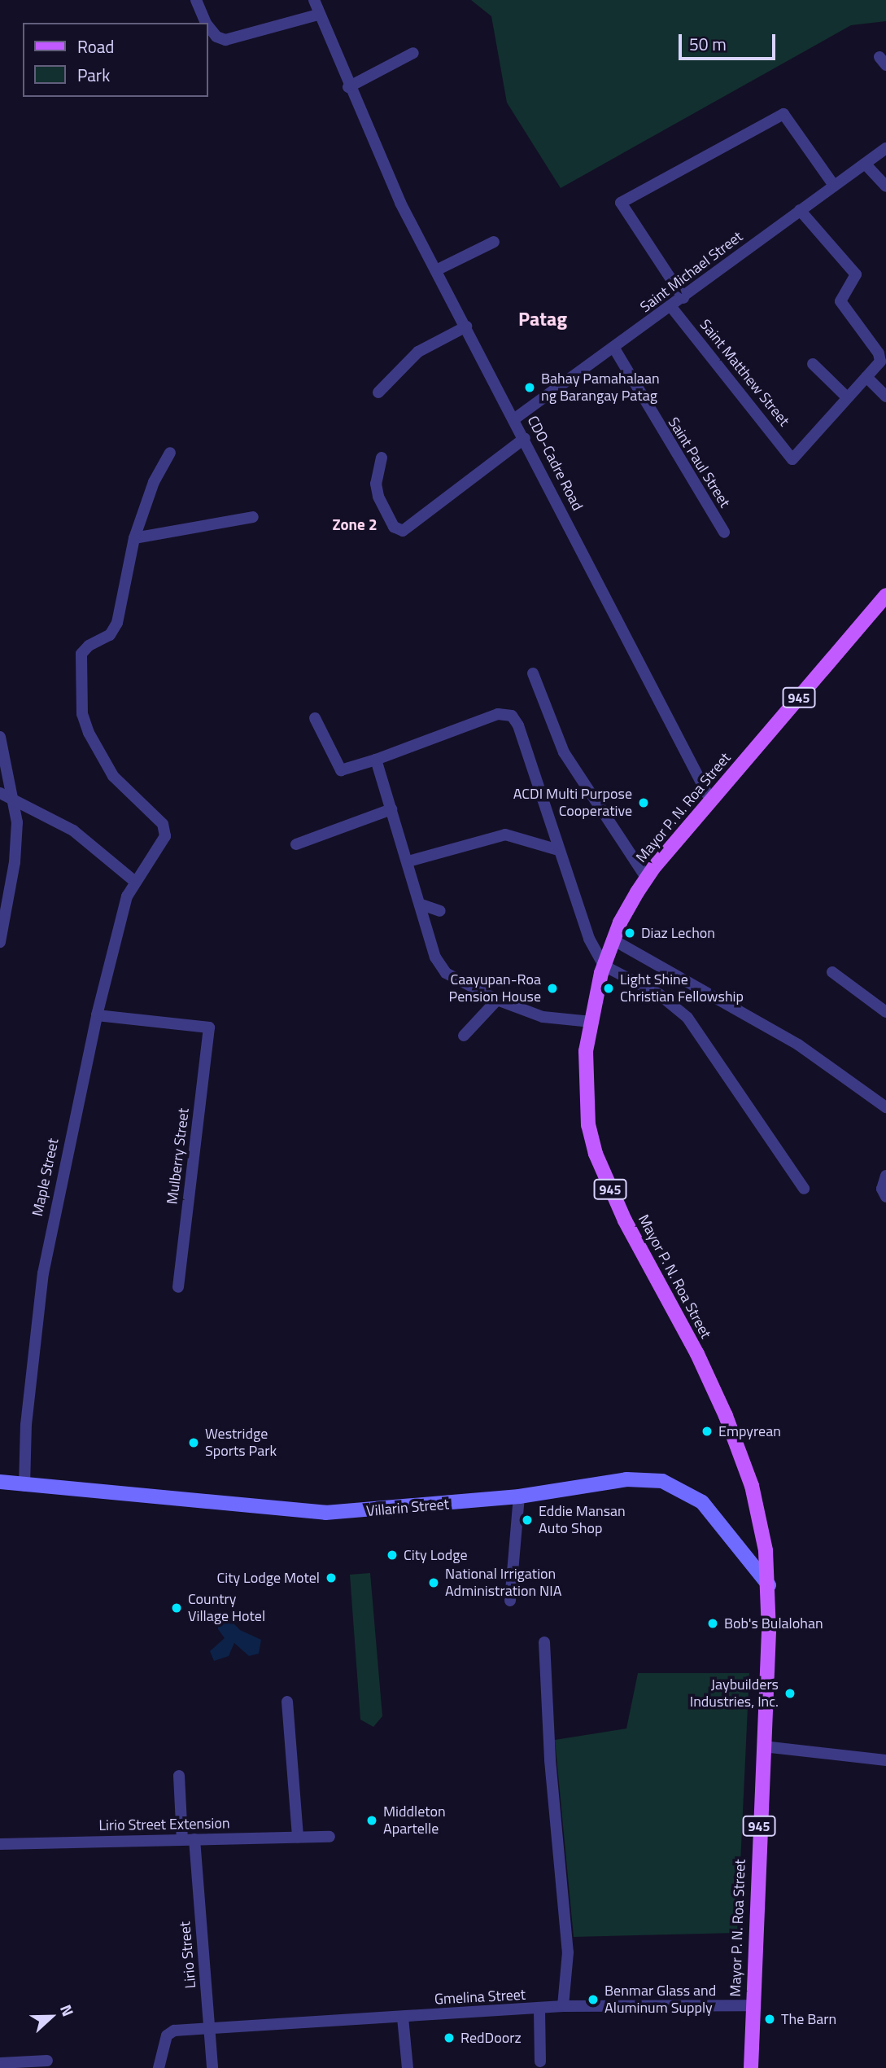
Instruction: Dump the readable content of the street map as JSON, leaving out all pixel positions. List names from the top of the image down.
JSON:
{
  "streets": {
    "main road": ["945", "Mayor P. N. Roa Street", "Villarin Street"],
    "street": [
      "Saint Michael Street",
      "Saint Matthew Street",
      "Saint Paul Street",
      "CDO-Cadre Road",
      "Mulberry Street",
      "Maple Street",
      "Lirio Street Extension",
      "Lirio Street",
      "Gmelina Street"
    ]
  },
  "crossings": [
    ["Saint Michael Street", "Saint Matthew Street"],
    ["Saint Michael Street", "Saint Paul Street"],
    ["Saint Michael Street", "CDO-Cadre Road"],
    ["CDO-Cadre Road", "Mayor P. N. Roa Street"],
    ["Mayor P. N. Roa Street", "Villarin Street"],
    ["Mayor P. N. Roa Street", "Gmelina Street"],
    ["Mulberry Street", "Maple Street"],
    ["Maple Street", "Villarin Street"],
    ["Lirio Street Extension", "Lirio Street"],
    ["Lirio Street", "Gmelina Street"]
  ],
  "districts": ["Patag", "Zone 2"],
  "places": [
    "Bahay Pamahalaan ng Barangay Patag",
    "ACDI Multi Purpose Cooperative",
    "Diaz Lechon",
    "Caayupan-Roa Pension House",
    "Light Shine Christian Fellowship",
    "Empyrean",
    "Westridge Sports Park",
    "Eddie Mansan Auto Shop",
    "City Lodge",
    "City Lodge Motel",
    "National Irrigation Administration NIA",
    "Country Village Hotel",
    "Bob's Bulalohan",
    "Jaybuilders Industries, Inc.",
    "Middleton Apartelle",
    "Benmar Glass and Aluminum Supply",
    "The Barn",
    "RedDoorz"
  ],
  "legend": ["Road", "Park"],
  "scale_bar": "50 m",
  "north": "right"
}
